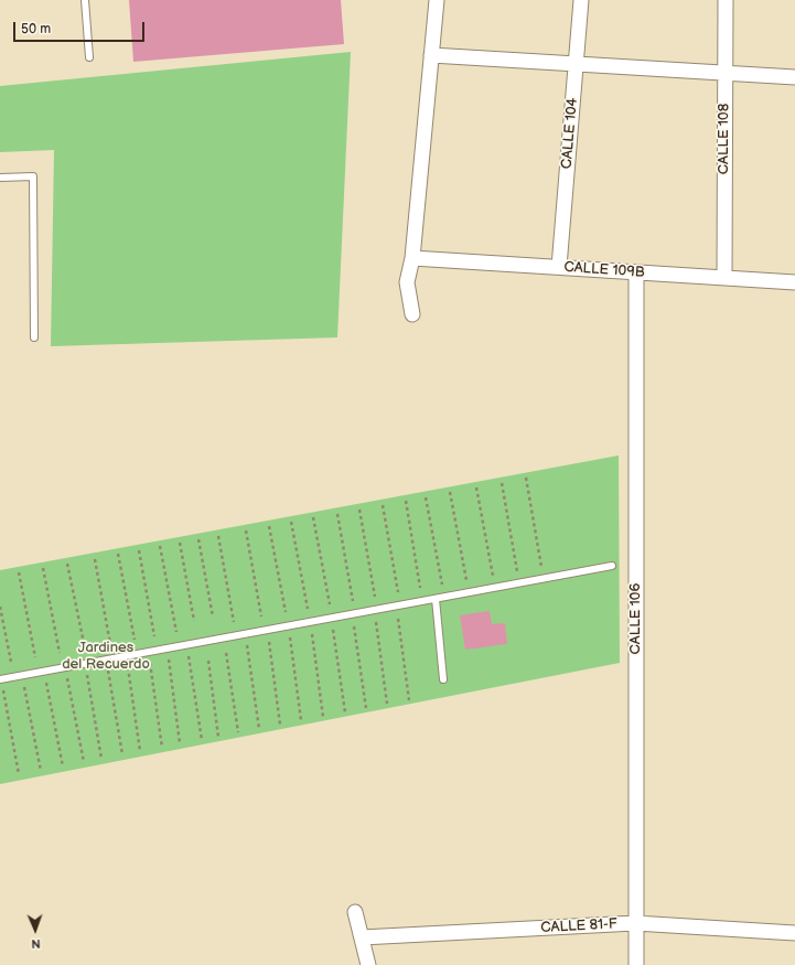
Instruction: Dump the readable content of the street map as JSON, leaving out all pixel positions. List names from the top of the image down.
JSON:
{
  "streets": {
    "street": [
      "CALLE 104",
      "CALLE 108",
      "CALLE 109B",
      "CALLE 106",
      "CALLE 81-F"
    ]
  },
  "crossings": [
    ["CALLE 104", "CALLE 109B"],
    ["CALLE 108", "CALLE 109B"],
    ["CALLE 109B", "CALLE 106"],
    ["CALLE 106", "CALLE 81-F"]
  ],
  "parks": ["Jardines del Recuerdo"],
  "scale_bar": "50 m",
  "north": "bottom"
}
